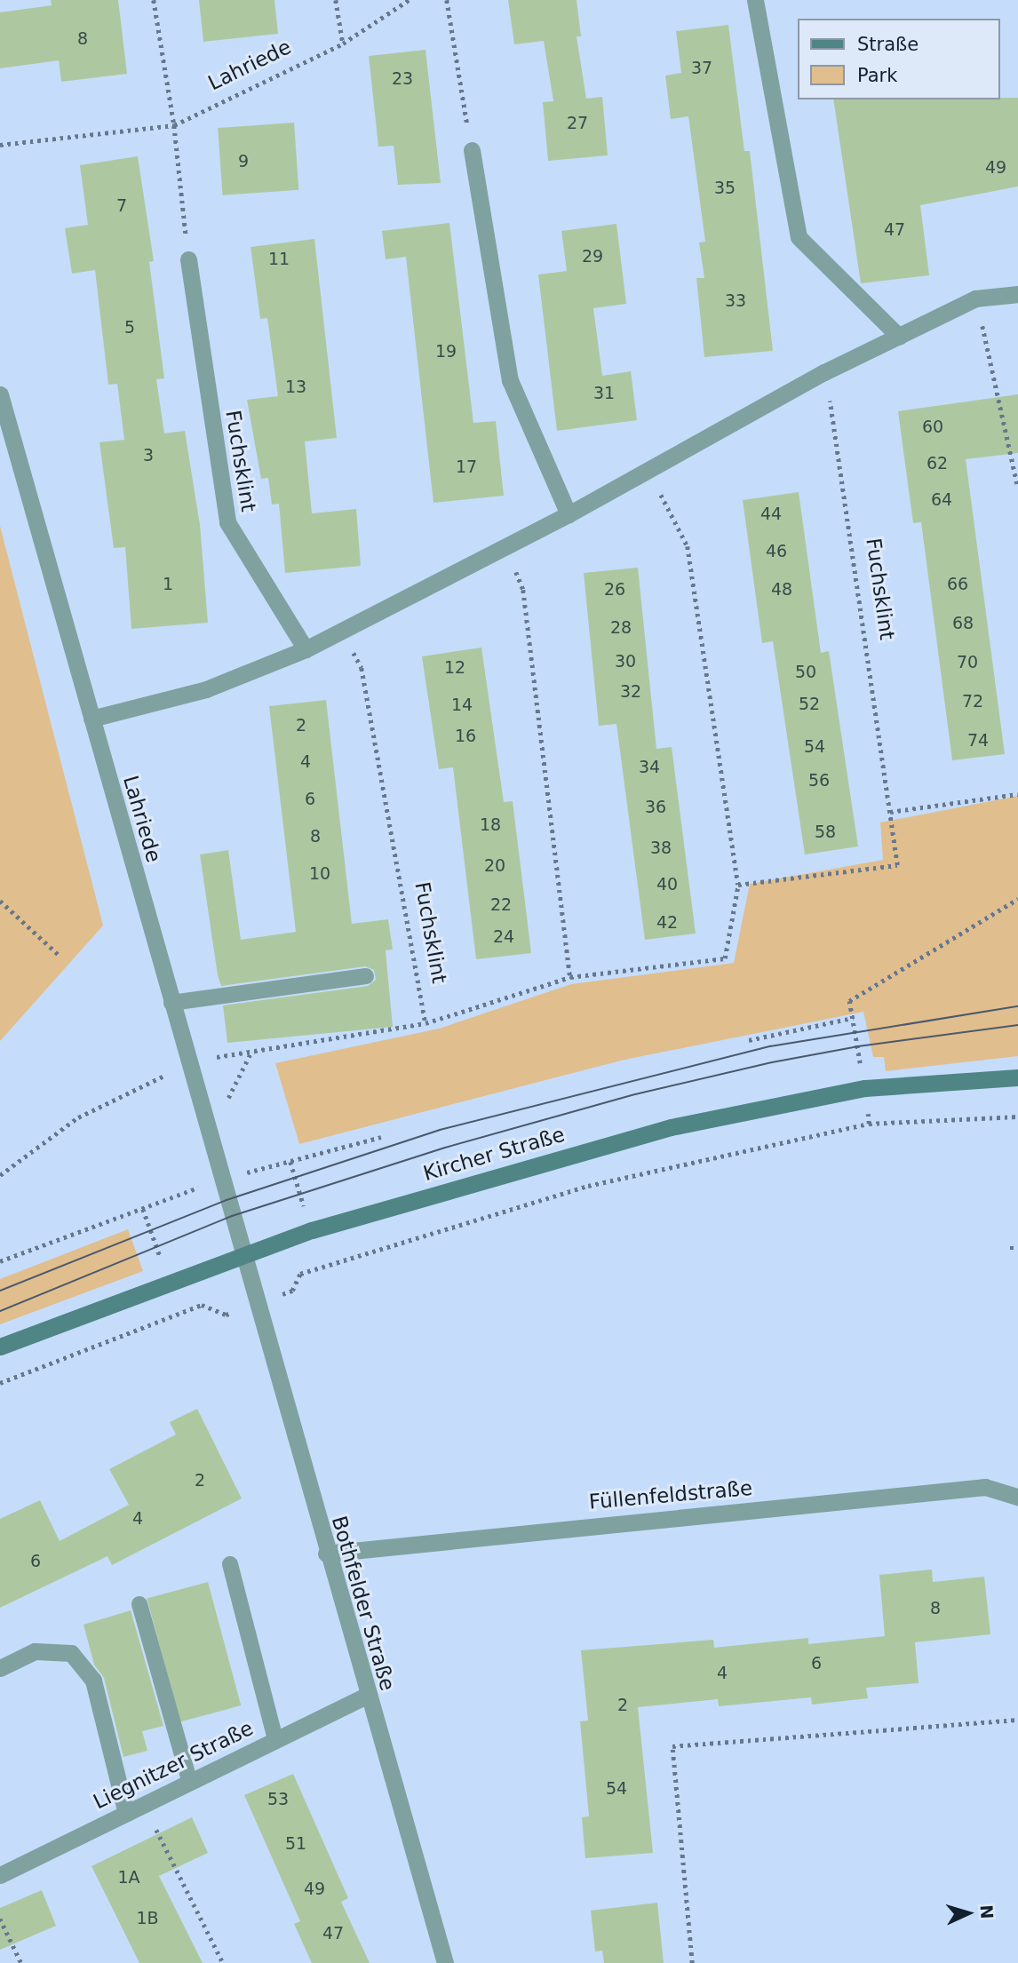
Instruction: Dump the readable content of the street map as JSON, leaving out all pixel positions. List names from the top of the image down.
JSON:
{
  "streets": {
    "main road": ["Kircher Straße"],
    "street": [
      "Lahriede",
      "Fuchsklint",
      "Füllenfeldstraße",
      "Bothfelder Straße",
      "Liegnitzer Straße"
    ]
  },
  "crossings": [
    ["Lahriede", "Kircher Straße"],
    ["Lahriede", "Bothfelder Straße"],
    ["Kircher Straße", "Bothfelder Straße"],
    ["Füllenfeldstraße", "Bothfelder Straße"],
    ["Bothfelder Straße", "Liegnitzer Straße"]
  ],
  "house_numbers": [
    "8",
    "37",
    "23",
    "27",
    "9",
    "49",
    "35",
    "7",
    "47",
    "29",
    "11",
    "33",
    "5",
    "19",
    "13",
    "31",
    "60",
    "3",
    "62",
    "17",
    "64",
    "44",
    "46",
    "1",
    "66",
    "26",
    "48",
    "68",
    "28",
    "30",
    "70",
    "12",
    "50",
    "32",
    "72",
    "52",
    "14",
    "2",
    "16",
    "74",
    "54",
    "4",
    "34",
    "56",
    "6",
    "36",
    "18",
    "58",
    "8",
    "38",
    "20",
    "10",
    "40",
    "22",
    "42",
    "24",
    "2",
    "4",
    "6",
    "8",
    "6",
    "4",
    "2",
    "54",
    "53",
    "51",
    "1A",
    "49",
    "1B",
    "47"
  ],
  "legend": ["Straße", "Park"],
  "north": "right"
}
